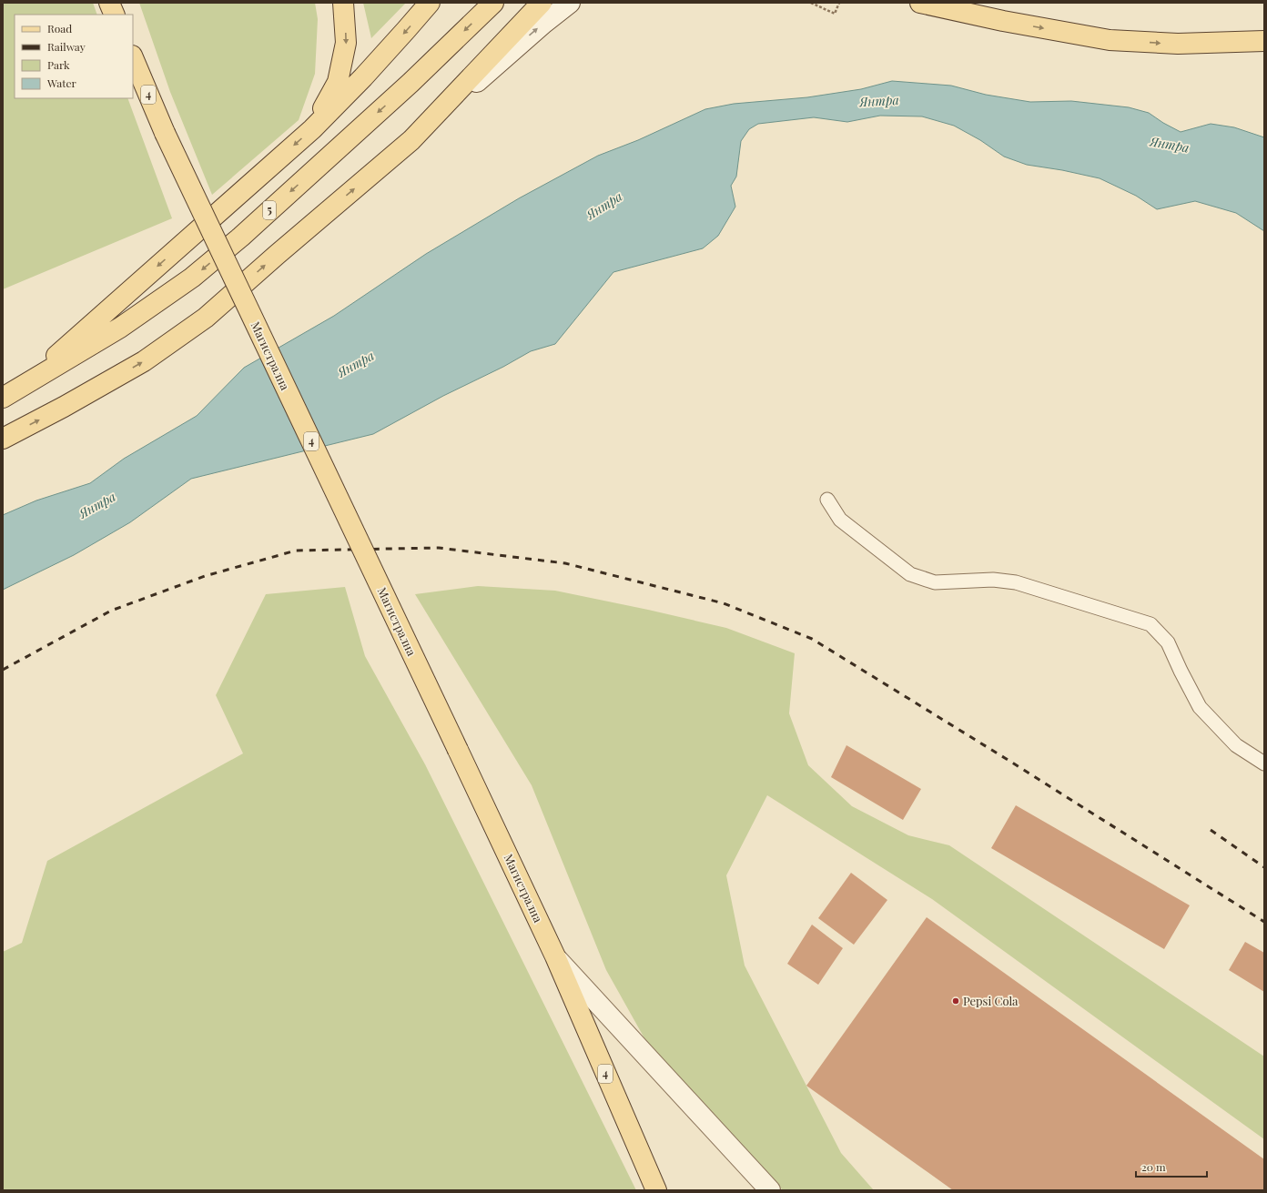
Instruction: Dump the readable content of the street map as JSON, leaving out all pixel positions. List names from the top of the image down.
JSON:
{
  "streets": {
    "main road": ["4", "5", "Магистрална"]
  },
  "water": ["Янтра"],
  "places": ["Pepsi Cola"],
  "legend": [
    "Road",
    "Railway",
    "Park",
    "Water"
  ],
  "scale_bar": "20 m"
}
